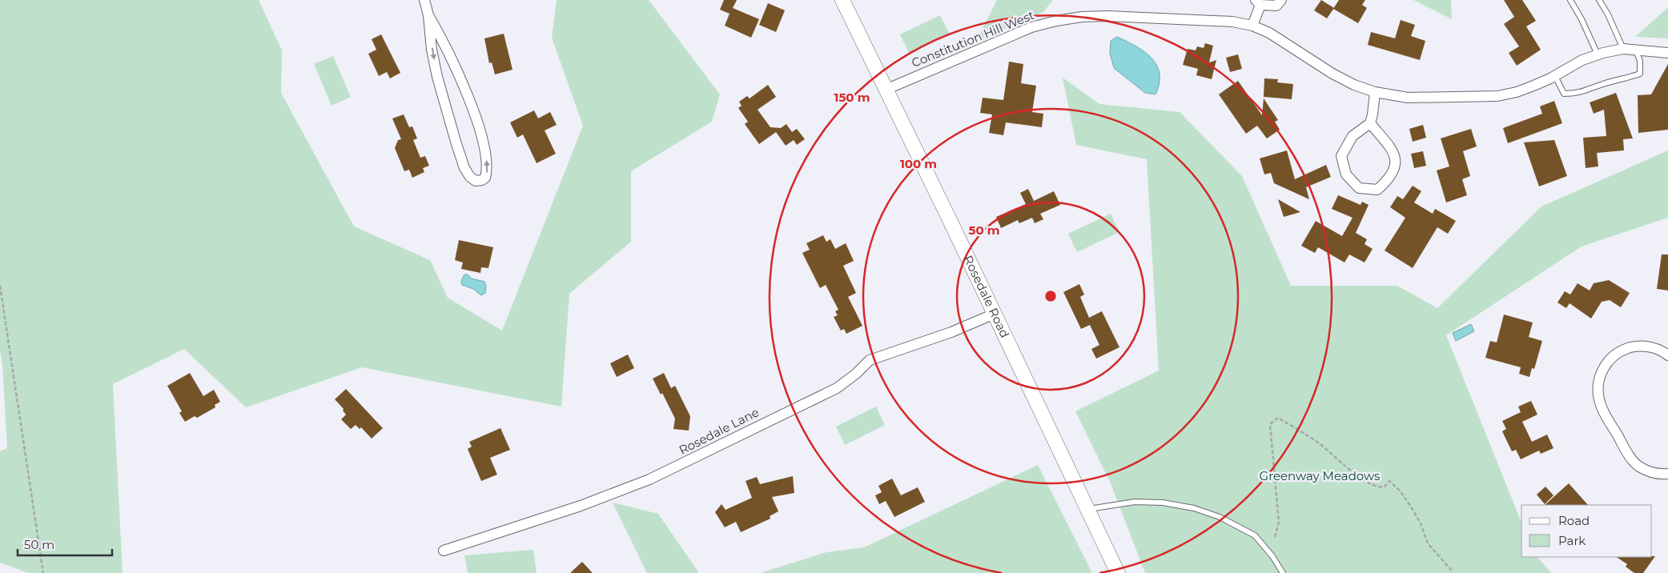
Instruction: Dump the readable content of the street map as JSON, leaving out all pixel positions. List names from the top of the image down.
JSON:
{
  "streets": {
    "street": ["Constitution Hill West", "Rosedale Road", "Rosedale Lane"]
  },
  "crossings": [
    ["Constitution Hill West", "Rosedale Road"],
    ["Rosedale Road", "Rosedale Lane"]
  ],
  "parks": ["Greenway Meadows"],
  "legend": ["Road", "Park"],
  "scale_bar": "50 m",
  "rings": ["150 m", "100 m", "50 m"]
}
